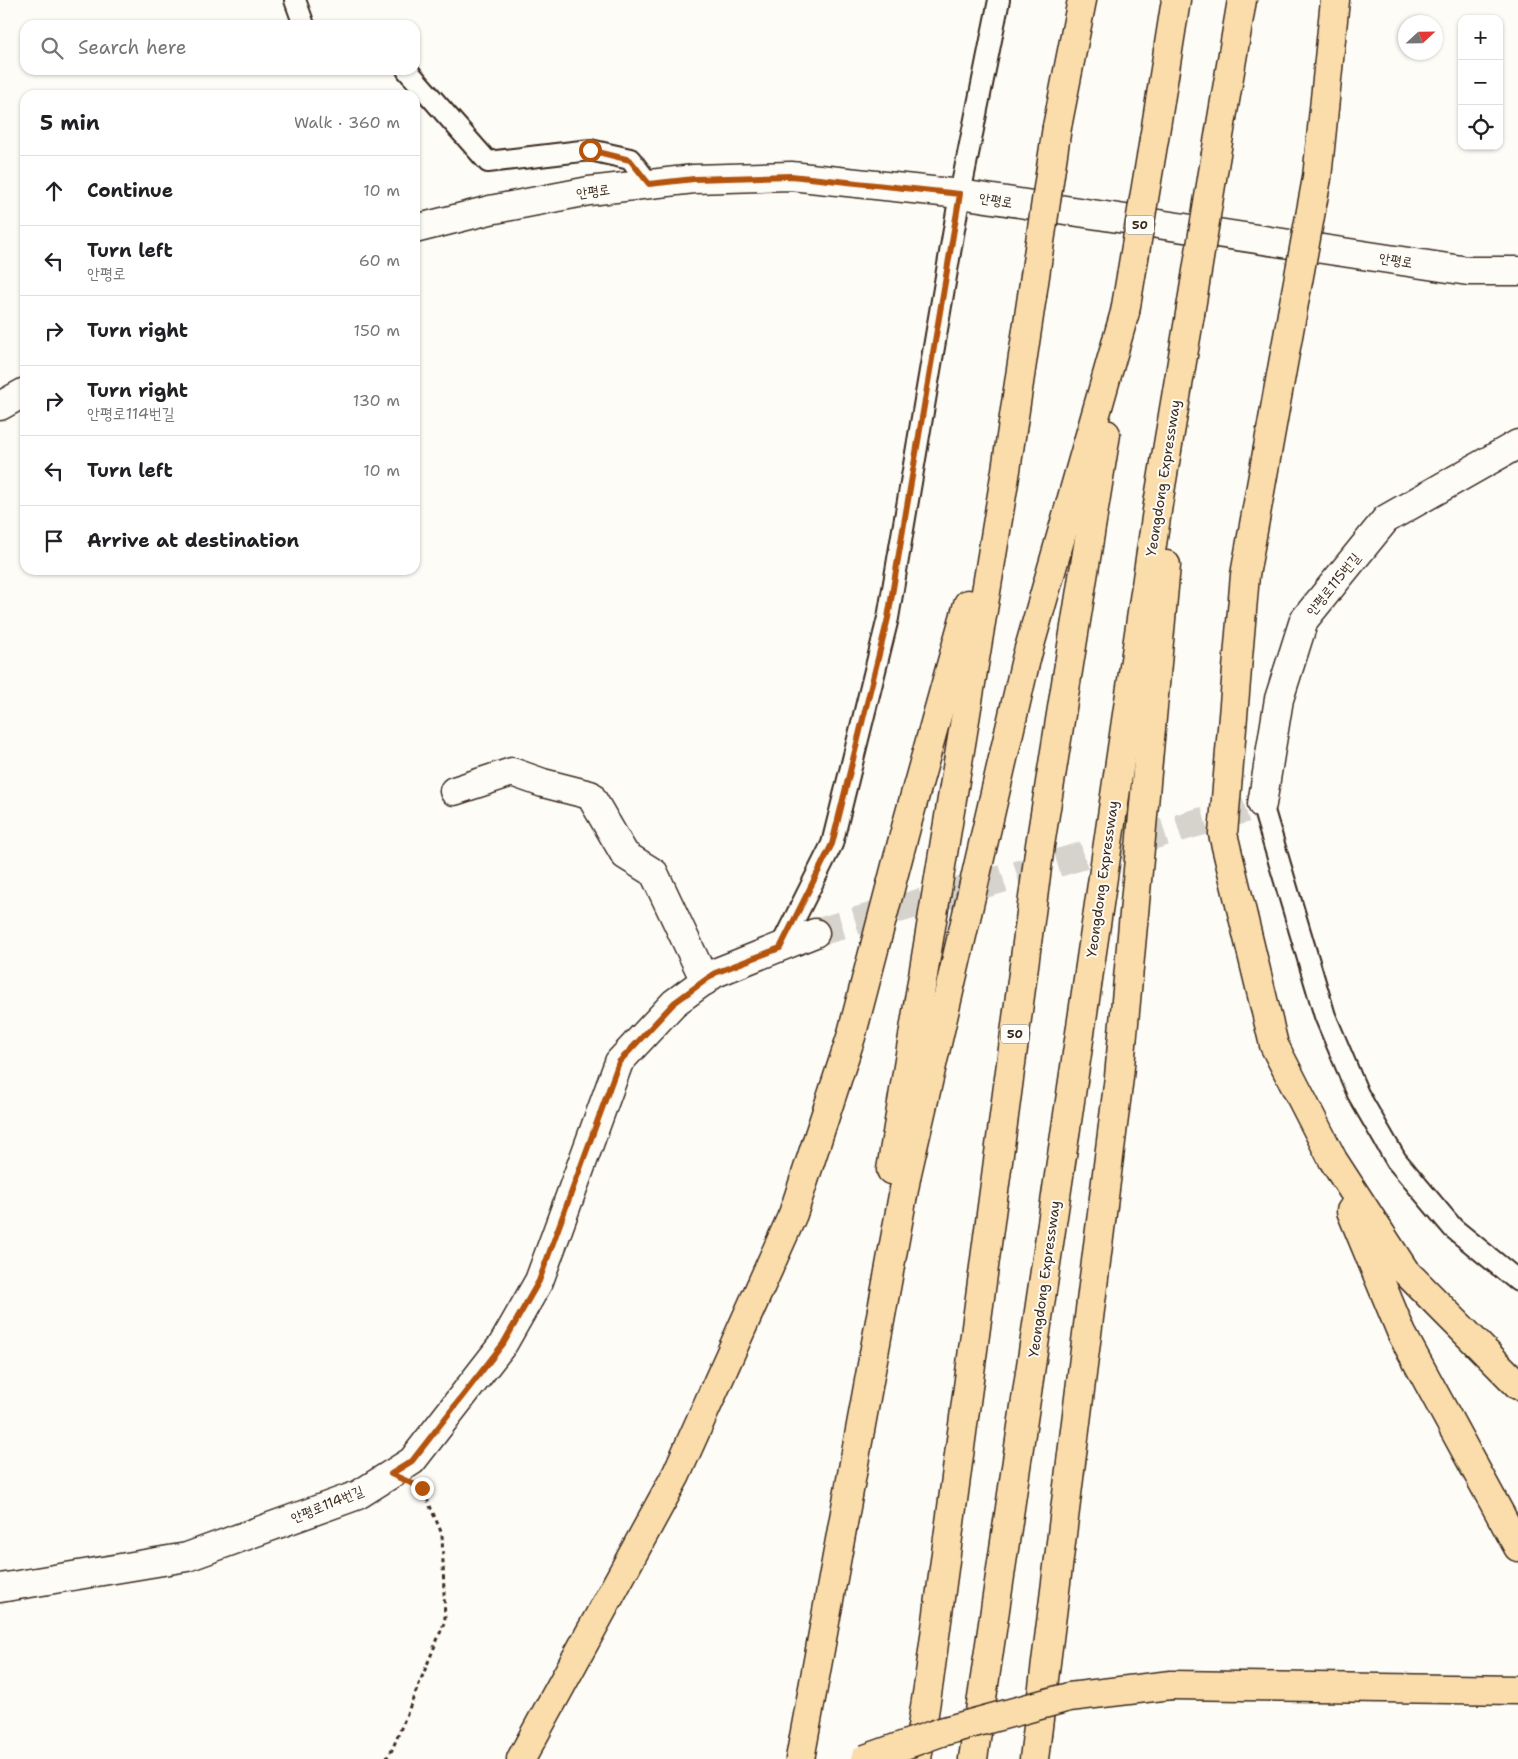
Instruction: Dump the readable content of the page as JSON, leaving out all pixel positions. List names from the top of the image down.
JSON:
{
  "streets": {
    "highway": ["50", "Yeongdong Expressway"],
    "street": ["안평로", "안평로115번길", "안평로114번길"]
  },
  "north": "right",
  "page": {
    "map_buttons": ["+", "−"],
    "search": "Search here",
    "heading": ["5 min", "Walk · 360 m"],
    "list": [
      ["Continue", "10 m"],
      ["Turn left", "안평로", "60 m"],
      ["Turn right", "150 m"],
      ["Turn right", "안평로114번길", "130 m"],
      ["Turn left", "10 m"],
      "Arrive at destination"
    ]
  }
}
